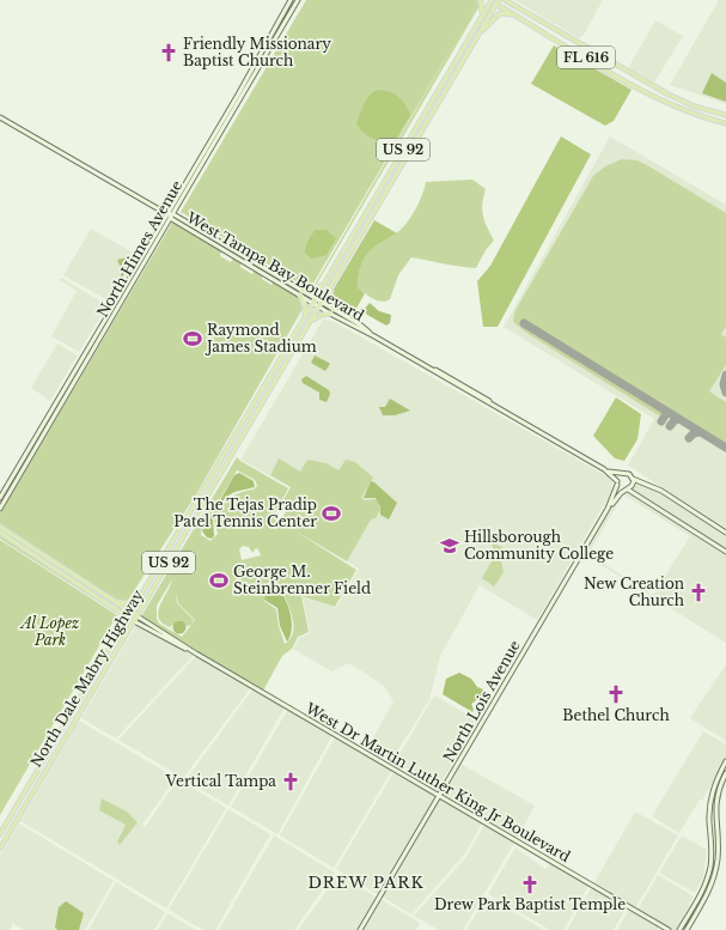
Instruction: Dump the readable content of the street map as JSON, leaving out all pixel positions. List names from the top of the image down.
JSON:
{
  "streets": {
    "main road": ["FL 616", "US 92", "North Dale Mabry Highway"],
    "street": [
      "North Himes Avenue",
      "West Tampa Bay Boulevard",
      "North Lois Avenue",
      "West Dr Martin Luther King Jr Boulevard"
    ]
  },
  "crossings": [
    ["FL 616", "North Dale Mabry Highway"],
    ["North Himes Avenue", "West Tampa Bay Boulevard"],
    ["West Tampa Bay Boulevard", "North Dale Mabry Highway"],
    ["West Tampa Bay Boulevard", "North Lois Avenue"],
    ["North Dale Mabry Highway", "West Dr Martin Luther King Jr Boulevard"],
    ["North Lois Avenue", "West Dr Martin Luther King Jr Boulevard"]
  ],
  "districts": ["DREW PARK"],
  "parks": ["Al Lopez Park"],
  "places": {
    "church": [
      "Friendly Missionary Baptist Church",
      "New Creation Church",
      "Bethel Church",
      "Vertical Tampa",
      "Drew Park Baptist Temple"
    ],
    "sports": ["Raymond James Stadium", "The Tejas Pradip Patel Tennis Center", "George M. Steinbrenner Field"],
    "school or university": ["Hillsborough Community College"]
  }
}
